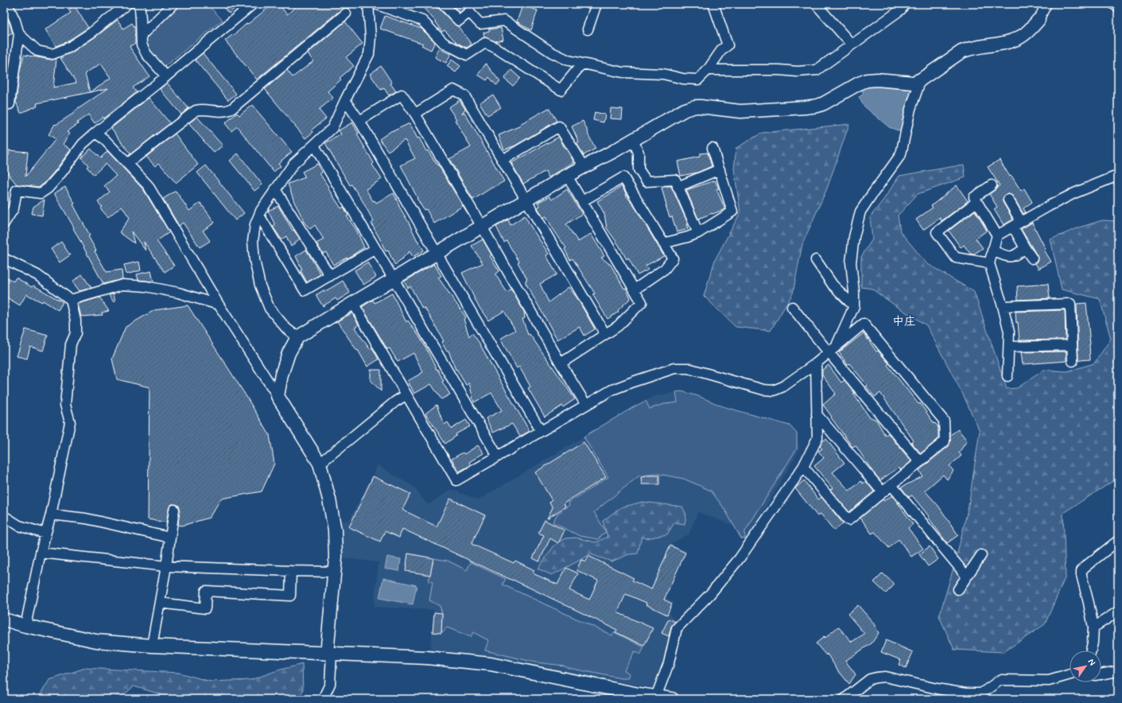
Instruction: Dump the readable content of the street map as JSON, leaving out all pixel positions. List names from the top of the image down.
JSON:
{
  "districts": ["中庄"],
  "north": "top right"
}
